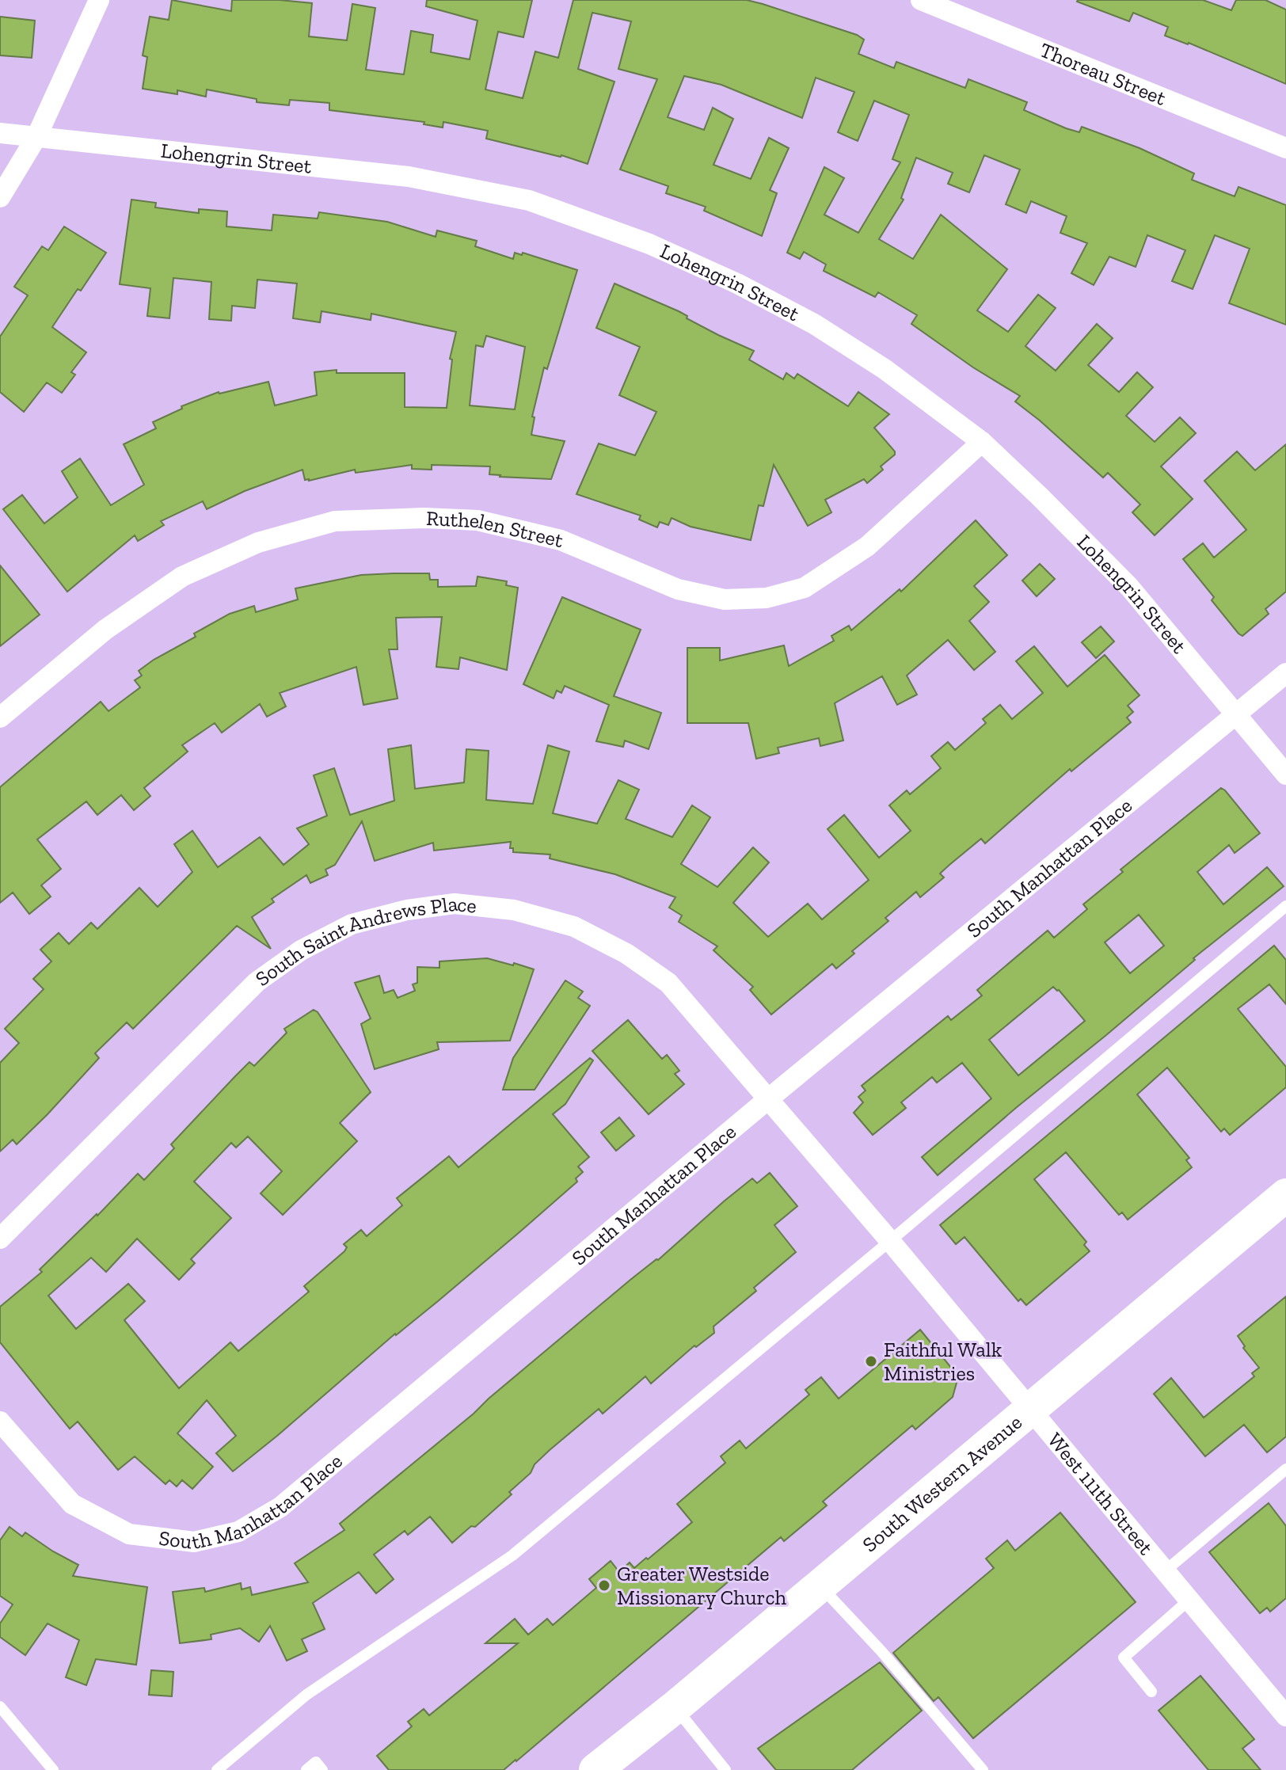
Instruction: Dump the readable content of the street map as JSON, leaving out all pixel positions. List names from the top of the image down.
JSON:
{
  "streets": {
    "main road": ["South Western Avenue"],
    "street": [
      "Thoreau Street",
      "Lohengrin Street",
      "Ruthelen Street",
      "South Manhattan Place",
      "South Saint Andrews Place",
      "West 111th Street"
    ]
  },
  "crossings": [
    ["Lohengrin Street", "Ruthelen Street"],
    ["Lohengrin Street", "South Manhattan Place"],
    ["South Manhattan Place", "South Saint Andrews Place"],
    ["South Manhattan Place", "West 111th Street"],
    ["South Saint Andrews Place", "West 111th Street"],
    ["South Western Avenue", "West 111th Street"]
  ],
  "places": ["Faithful Walk Ministries", "Greater Westside Missionary Church"]
}
